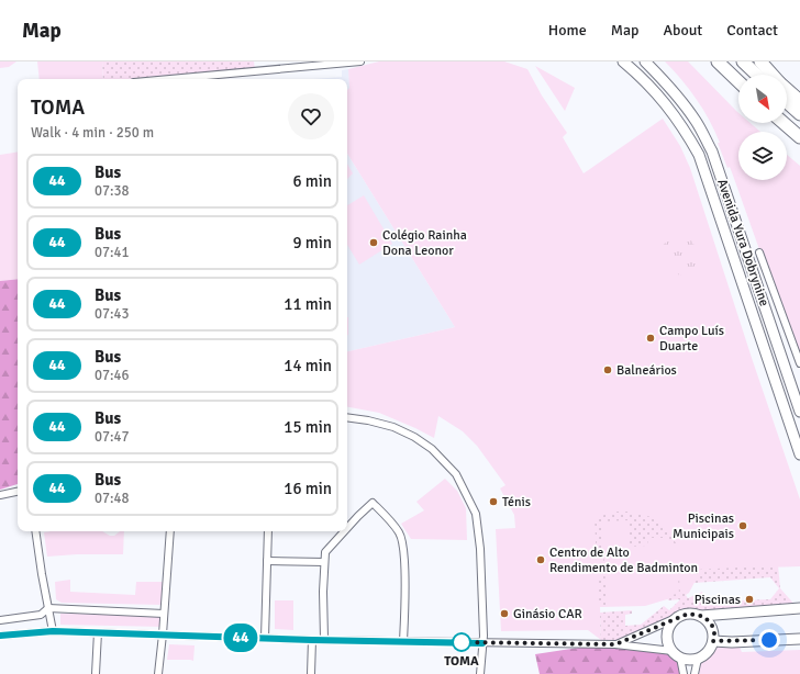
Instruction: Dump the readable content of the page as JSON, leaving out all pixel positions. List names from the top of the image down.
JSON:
{
  "streets": {
    "main road": ["Avenida Yura Dobrynine"]
  },
  "places": [
    "Colégio Rainha Dona Leonor",
    "Campo Luís Duarte",
    "Balneários",
    "Ténis",
    "Piscinas Municipais",
    "Centro de Alto Rendimento de Badminton",
    "Piscinas",
    "Ginásio CAR",
    "TOMA"
  ],
  "lines": ["bus line 44"],
  "north": "bottom right",
  "page": {
    "header": "Map",
    "nav": [
      "Home",
      "Map",
      "About",
      "Contact"
    ],
    "on_map": "44",
    "heading": ["TOMA", "Walk · 4 min · 250 m"],
    "list": [
      {
        "mark": "44",
        "name": "Bus",
        "note": "07:38",
        "value": "6 min"
      },
      {
        "mark": "44",
        "name": "Bus",
        "note": "07:41",
        "value": "9 min"
      },
      {
        "mark": "44",
        "name": "Bus",
        "note": "07:43",
        "value": "11 min"
      },
      {
        "mark": "44",
        "name": "Bus",
        "note": "07:46",
        "value": "14 min"
      },
      {
        "mark": "44",
        "name": "Bus",
        "note": "07:47",
        "value": "15 min"
      },
      {
        "mark": "44",
        "name": "Bus",
        "note": "07:48",
        "value": "16 min"
      }
    ]
  }
}
